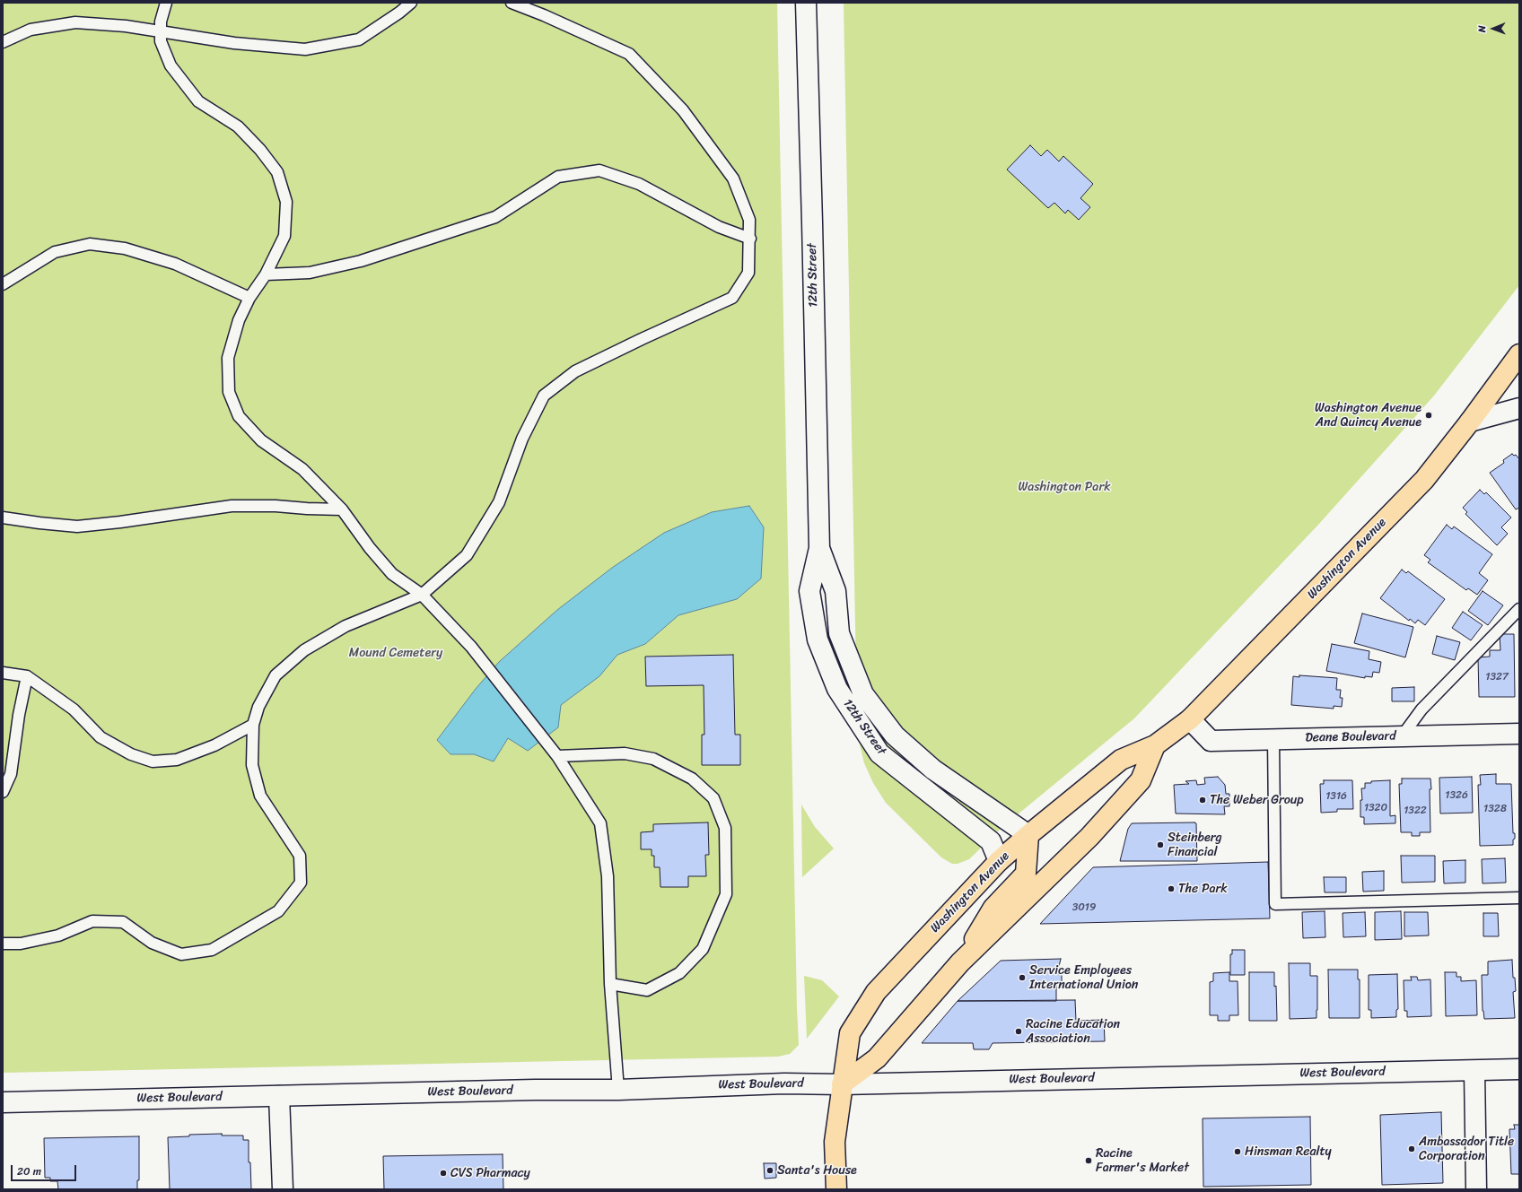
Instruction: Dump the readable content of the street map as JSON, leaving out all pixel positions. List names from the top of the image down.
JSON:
{
  "streets": {
    "main road": ["Washington Avenue"],
    "street": ["12th Street", "Deane Boulevard", "West Boulevard"]
  },
  "crossings": [
    ["12th Street", "Washington Avenue"],
    ["Washington Avenue", "Deane Boulevard"],
    ["Washington Avenue", "West Boulevard"]
  ],
  "parks": ["Washington Park", "Mound Cemetery"],
  "places": [
    "Washington Avenue And Quincy Avenue",
    "The Weber Group",
    "Steinberg Financial",
    "The Park",
    "Service Employees International Union",
    "Racine Education Association",
    "Ambassador Title Corporation",
    "Hinsman Realty",
    "Racine Farmer's Market",
    "Santa's House",
    "CVS Pharmacy"
  ],
  "house_numbers": [
    "1327",
    "1326",
    "1316",
    "1320",
    "1328",
    "1322",
    "3019"
  ],
  "scale_bar": "20 m",
  "north": "left"
}
